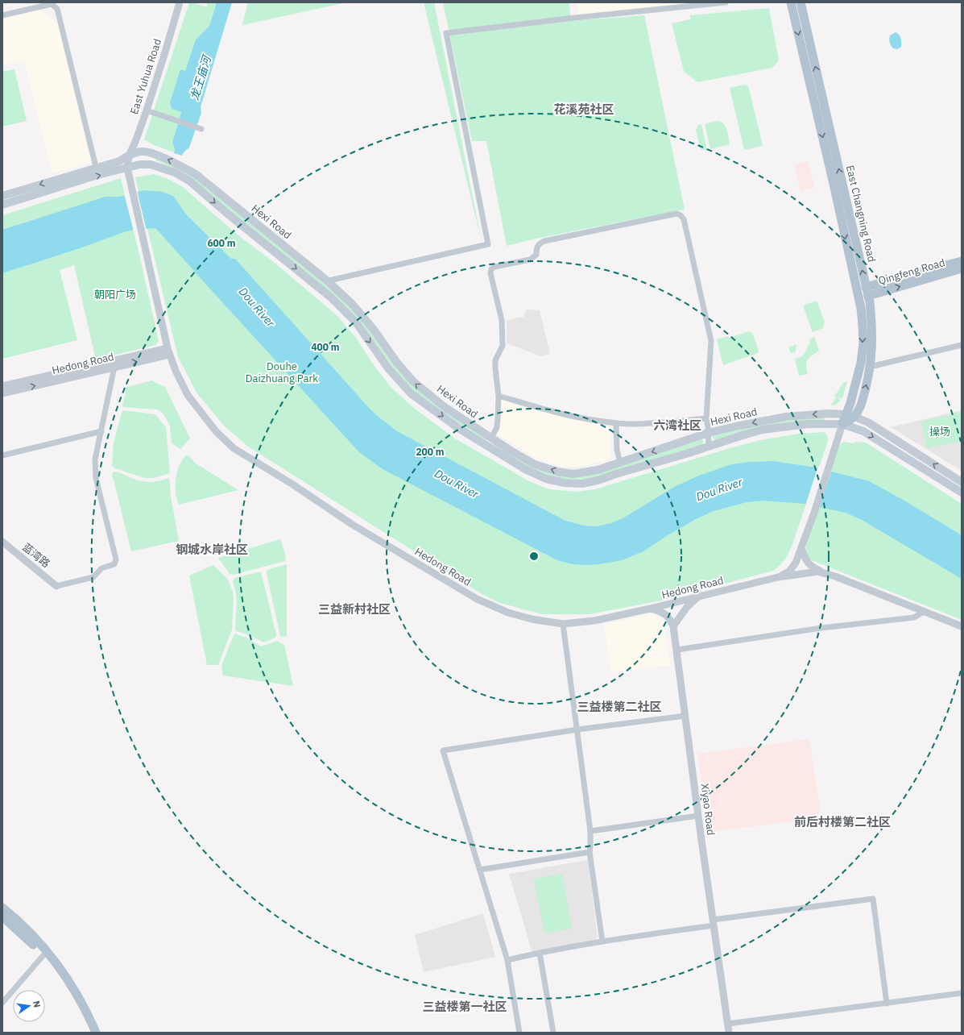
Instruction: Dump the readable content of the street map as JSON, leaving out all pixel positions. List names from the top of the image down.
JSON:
{
  "streets": {
    "main road": ["East Changning Road", "Hexi Road", "Qingfeng Road"],
    "street": [
      "East Yuhua Road",
      "Hedong Road",
      "蓝湾路",
      "Xiyao Road"
    ]
  },
  "crossings": [
    ["East Yuhua Road", "Hexi Road"],
    ["East Yuhua Road", "Hedong Road"],
    ["East Changning Road", "Hexi Road"],
    ["East Changning Road", "Qingfeng Road"],
    ["East Changning Road", "Hedong Road"]
  ],
  "districts": [
    "花溪苑社区",
    "六湾社区",
    "钢城水岸社区",
    "三益新村社区",
    "三益楼第二社区",
    "前后村楼第二社区",
    "三益楼第一社区"
  ],
  "water": ["龙王庙河", "Dou River"],
  "parks": ["朝阳广场", "Douhe Daizhuang Park", "操场"],
  "north": "right",
  "rings": ["600 m", "400 m", "200 m"]
}
